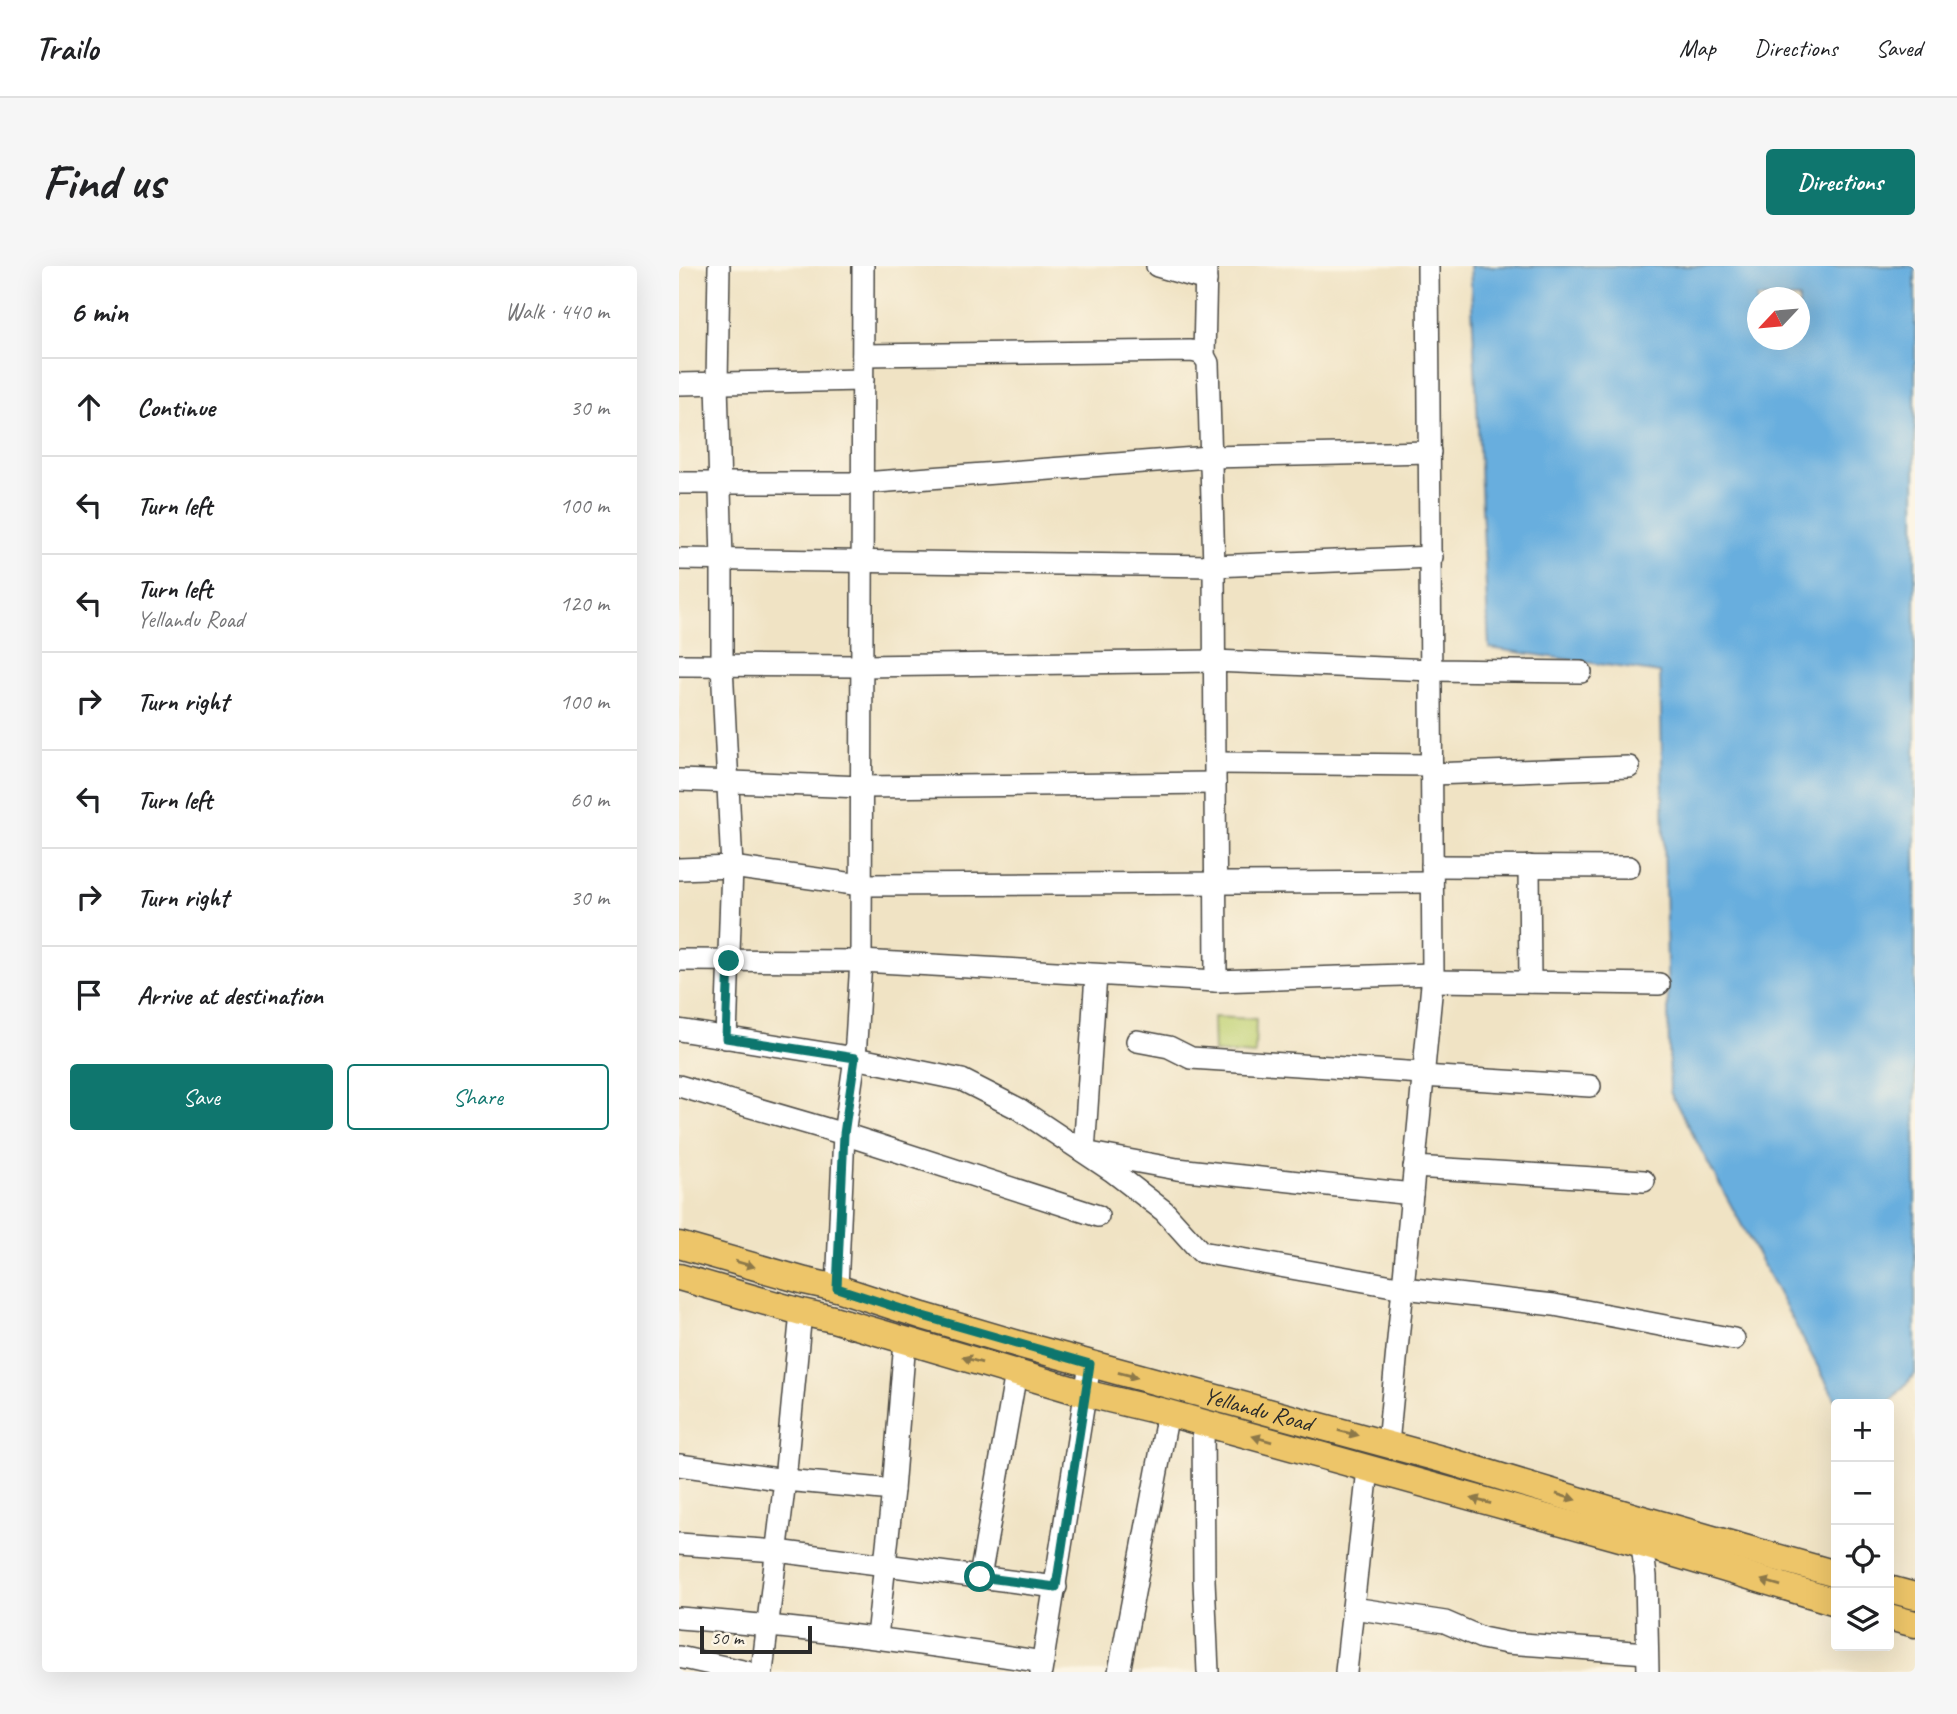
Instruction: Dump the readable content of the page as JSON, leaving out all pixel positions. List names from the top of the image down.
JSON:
{
  "streets": {
    "main road": ["Yellandu Road"]
  },
  "scale_bar": "50 m",
  "north": "bottom left",
  "page": {
    "header": "Trailo",
    "nav": ["Map", "Directions", "Saved"],
    "buttons": [
      "Directions",
      ["Save", "Share"]
    ],
    "title": "Find us",
    "heading": ["6 min", "Walk · 440 m"],
    "list": [
      ["Continue", "30 m"],
      ["Turn left", "100 m"],
      ["Turn left", "Yellandu Road", "120 m"],
      ["Turn right", "100 m"],
      ["Turn left", "60 m"],
      ["Turn right", "30 m"],
      "Arrive at destination"
    ],
    "map_buttons": ["+", "−"],
    "scale": "50 m"
  }
}
